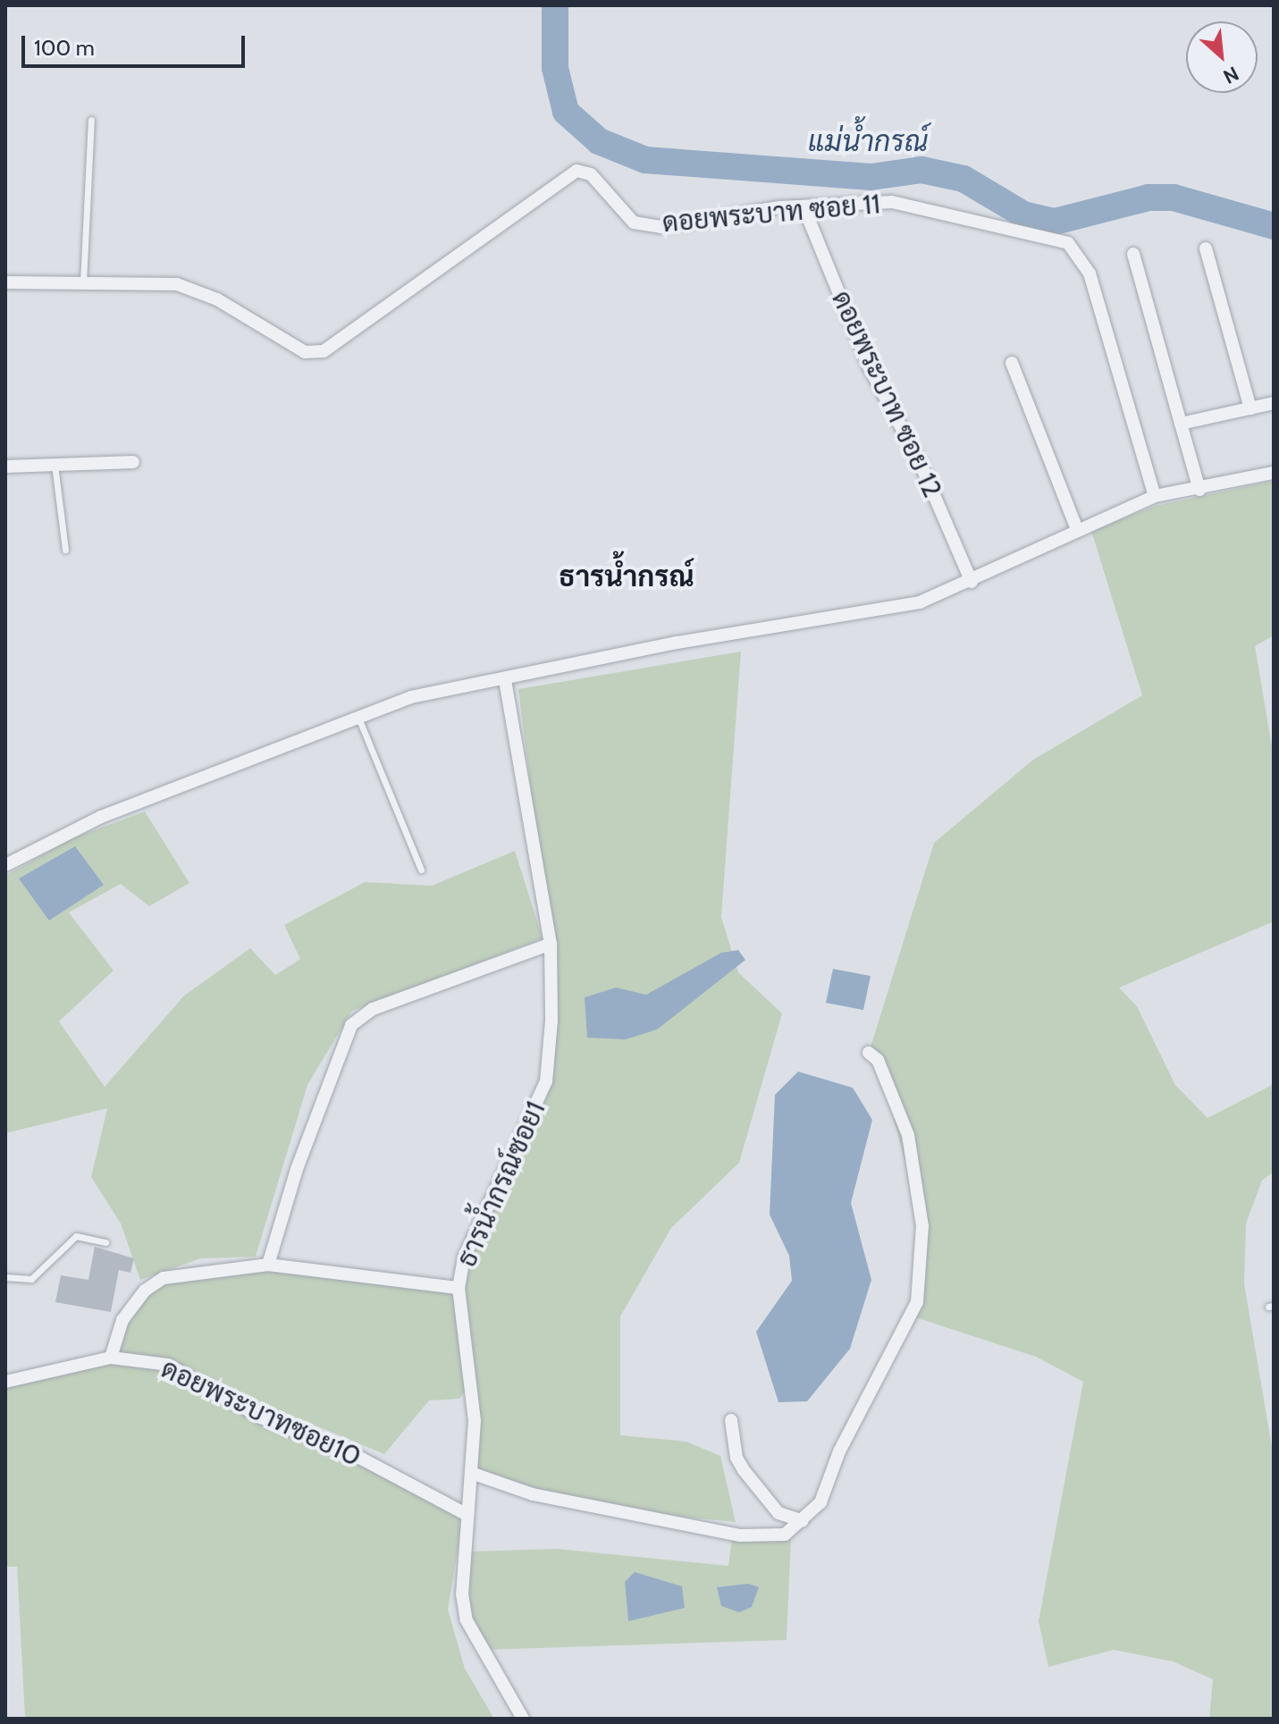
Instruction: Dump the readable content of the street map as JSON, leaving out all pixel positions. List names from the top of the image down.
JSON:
{
  "streets": {
    "street": [
      "ดอยพระบาท ซอย 11",
      "ดอยพระบาท ซอย 12",
      "ธารน้ำกรณ์ซอย1",
      "ดอยพระบาทซอย10"
    ]
  },
  "crossings": [
    ["ดอยพระบาท ซอย 11", "ดอยพระบาท ซอย 12"],
    ["ธารน้ำกรณ์ซอย1", "ดอยพระบาทซอย10"]
  ],
  "districts": ["ธารน้ำกรณ์"],
  "water": ["แม่น้ำกรณ์"],
  "scale_bar": "100 m",
  "north": "bottom right"
}
